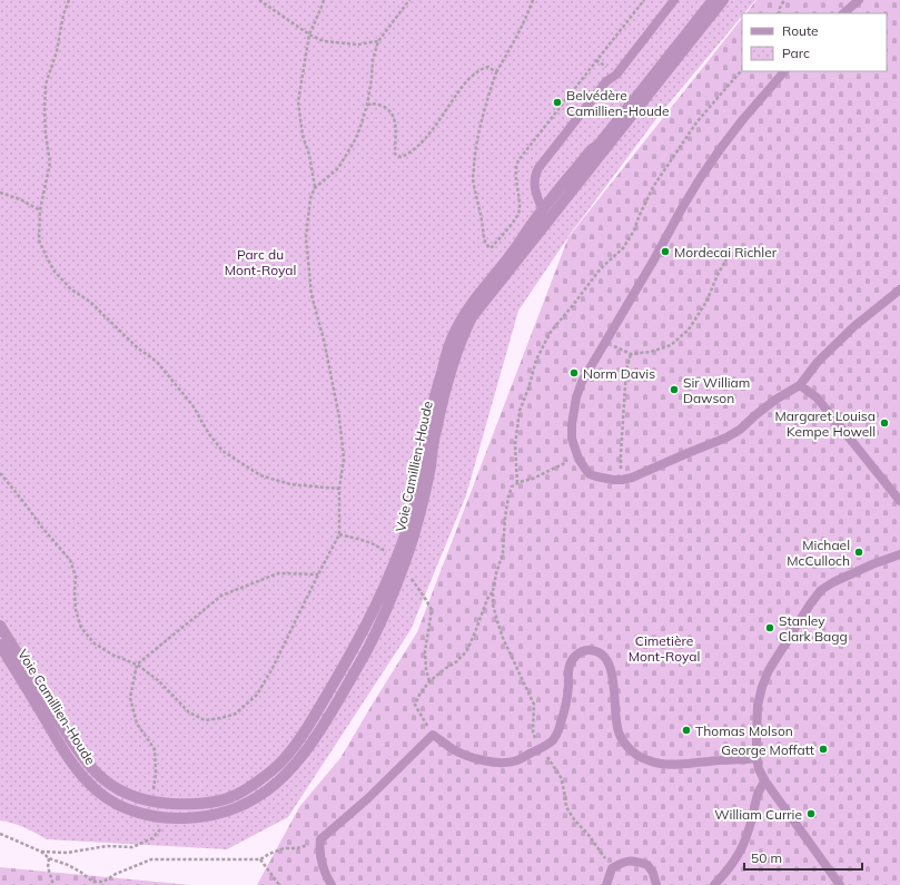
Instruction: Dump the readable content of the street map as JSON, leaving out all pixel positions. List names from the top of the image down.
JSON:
{
  "streets": {
    "street": ["Voie Camillien-Houde"]
  },
  "parks": ["Parc du Mont-Royal", "Cimetière Mont-Royal"],
  "places": [
    "Belvédère Camillien-Houde",
    "Mordecai Richler",
    "Norm Davis",
    "Sir William Dawson",
    "Margaret Louisa Kempe Howell",
    "Michael McCulloch",
    "Stanley Clark Bagg",
    "Thomas Molson",
    "George Moffatt",
    "William Currie"
  ],
  "legend": ["Route", "Parc"],
  "scale_bar": "50 m"
}
